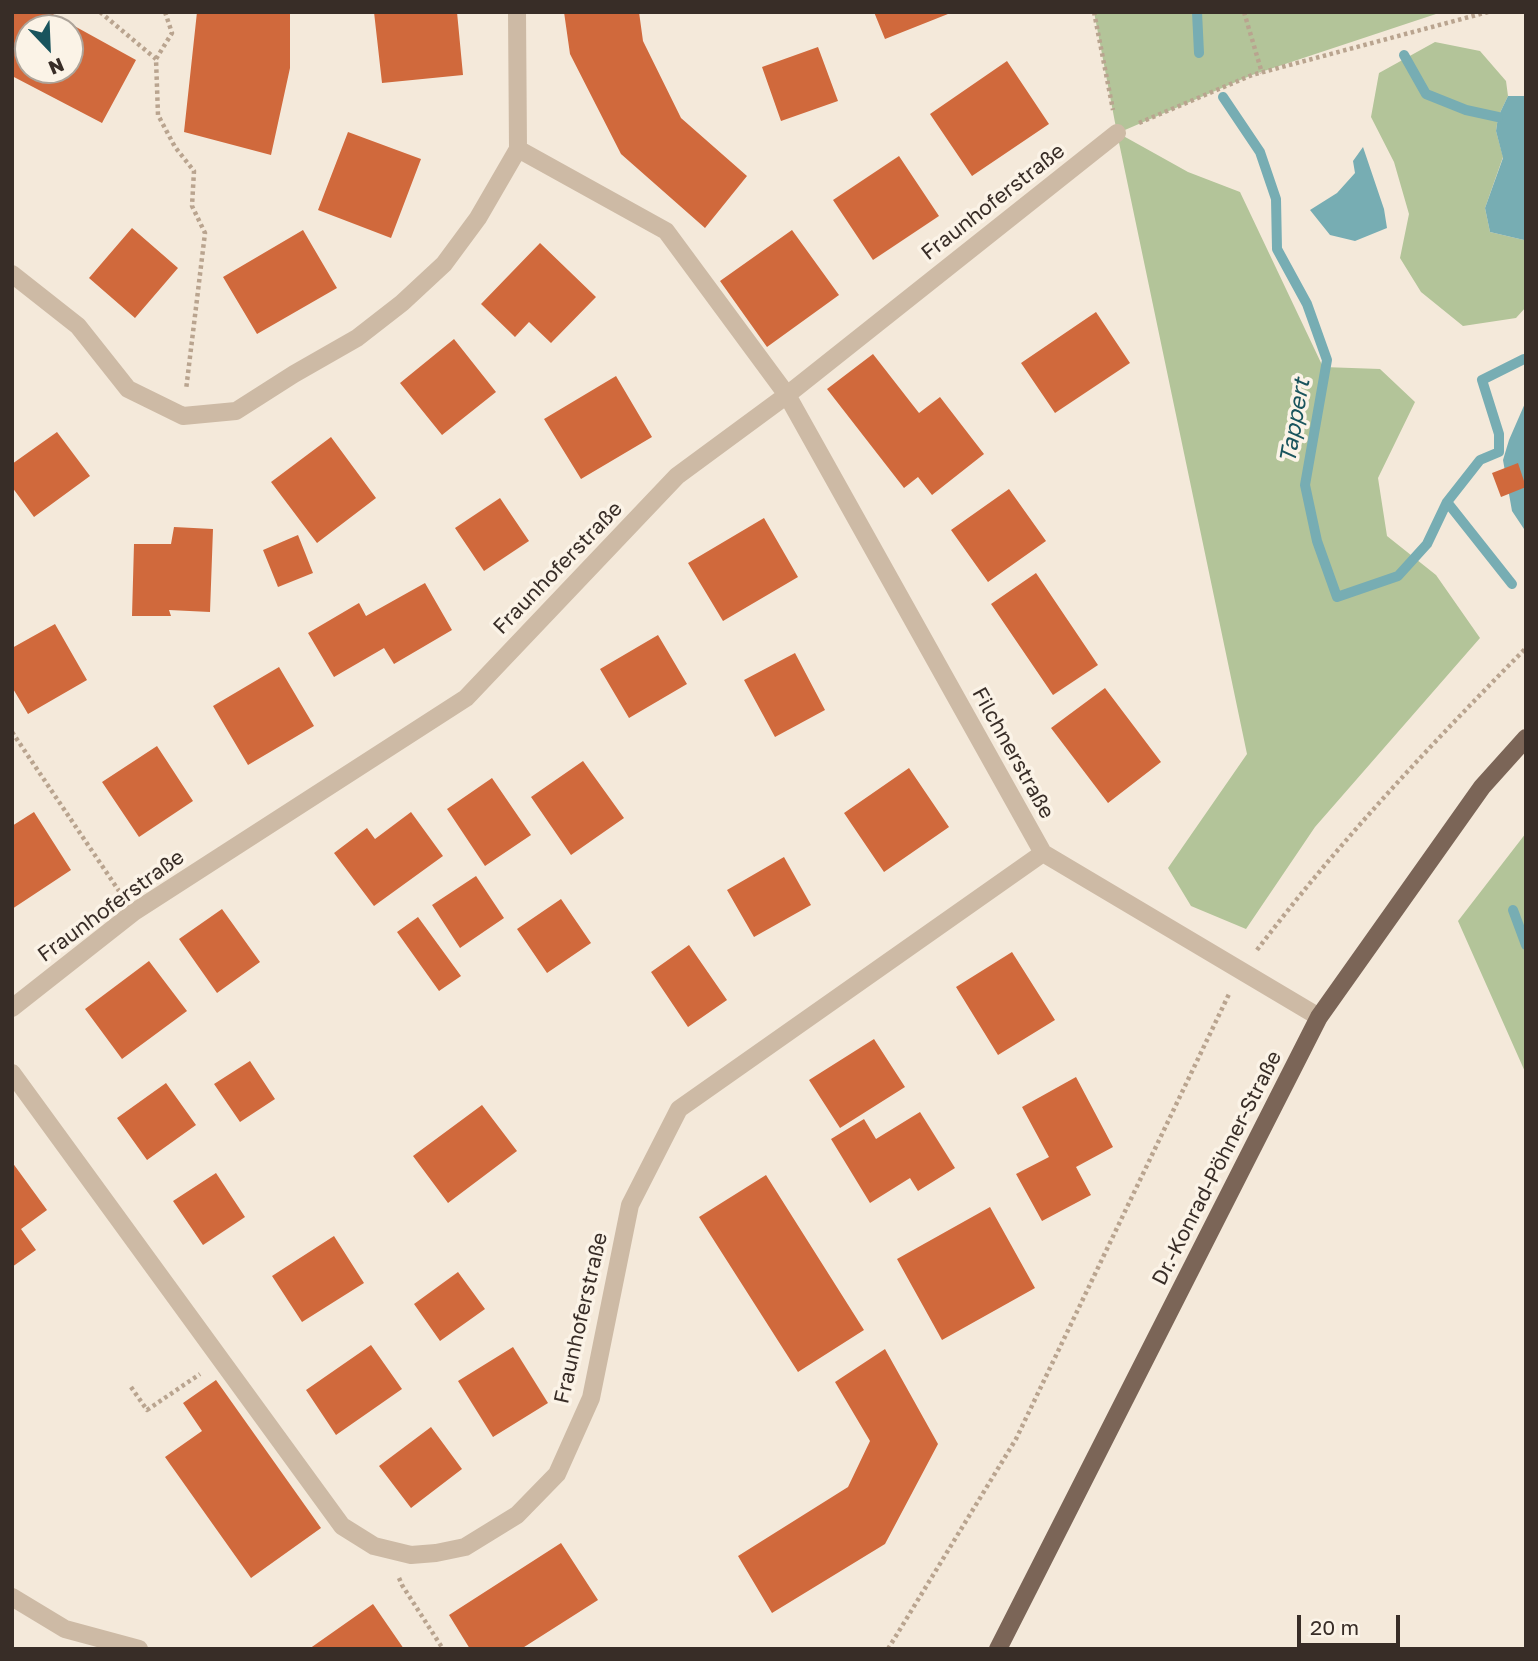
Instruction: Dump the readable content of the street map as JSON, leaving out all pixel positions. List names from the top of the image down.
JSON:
{
  "streets": {
    "main road": ["Dr.-Konrad-Pöhner-Straße"],
    "street": ["Fraunhoferstraße", "Filchnerstraße"]
  },
  "crossings": [
    ["Fraunhoferstraße", "Filchnerstraße"],
    ["Filchnerstraße", "Dr.-Konrad-Pöhner-Straße"]
  ],
  "water": ["Tappert"],
  "scale_bar": "20 m",
  "north": "bottom right"
}
